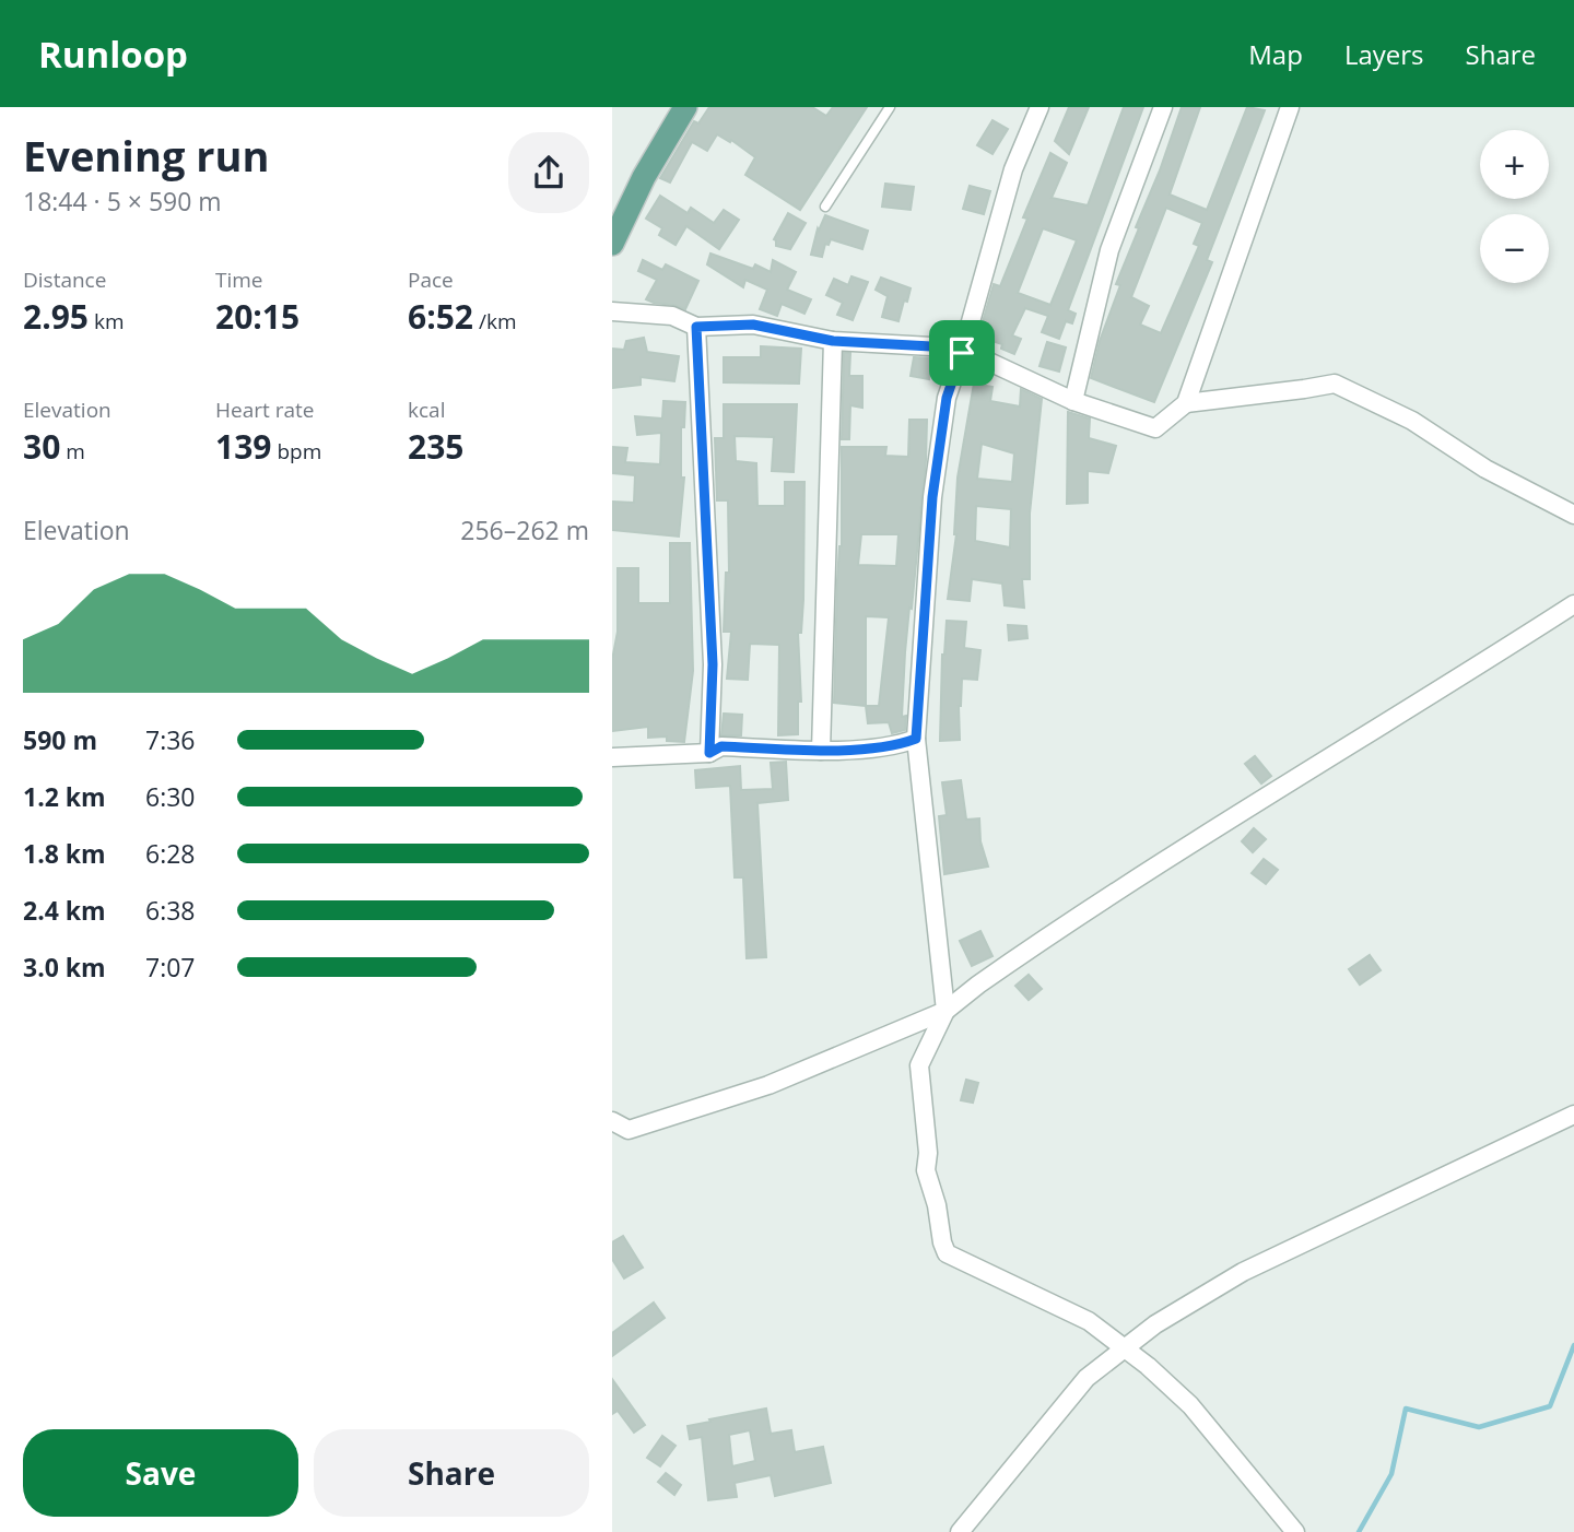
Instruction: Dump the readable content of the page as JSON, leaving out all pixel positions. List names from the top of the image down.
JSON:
{
  "page": {
    "header": "Runloop",
    "nav": ["Map", "Layers", "Share"],
    "heading": ["Evening run", "18:44 · 5 × 590 m"],
    "map_buttons": ["+", "−"],
    "stats": [
      ["Distance", "2.95 km"],
      ["Time", "20:15"],
      ["Pace", "6:52 /km"],
      ["Elevation", "30 m"],
      ["Heart rate", "139 bpm"],
      ["kcal", "235"]
    ],
    "chart": ["Elevation", "256–262 m"],
    "list": [
      {
        "name": "590 m",
        "note": "7:36"
      },
      {
        "name": "1.2 km",
        "note": "6:30"
      },
      {
        "name": "1.8 km",
        "note": "6:28"
      },
      {
        "name": "2.4 km",
        "note": "6:38"
      },
      {
        "name": "3.0 km",
        "note": "7:07"
      }
    ],
    "buttons": ["Save", "Share"]
  }
}
